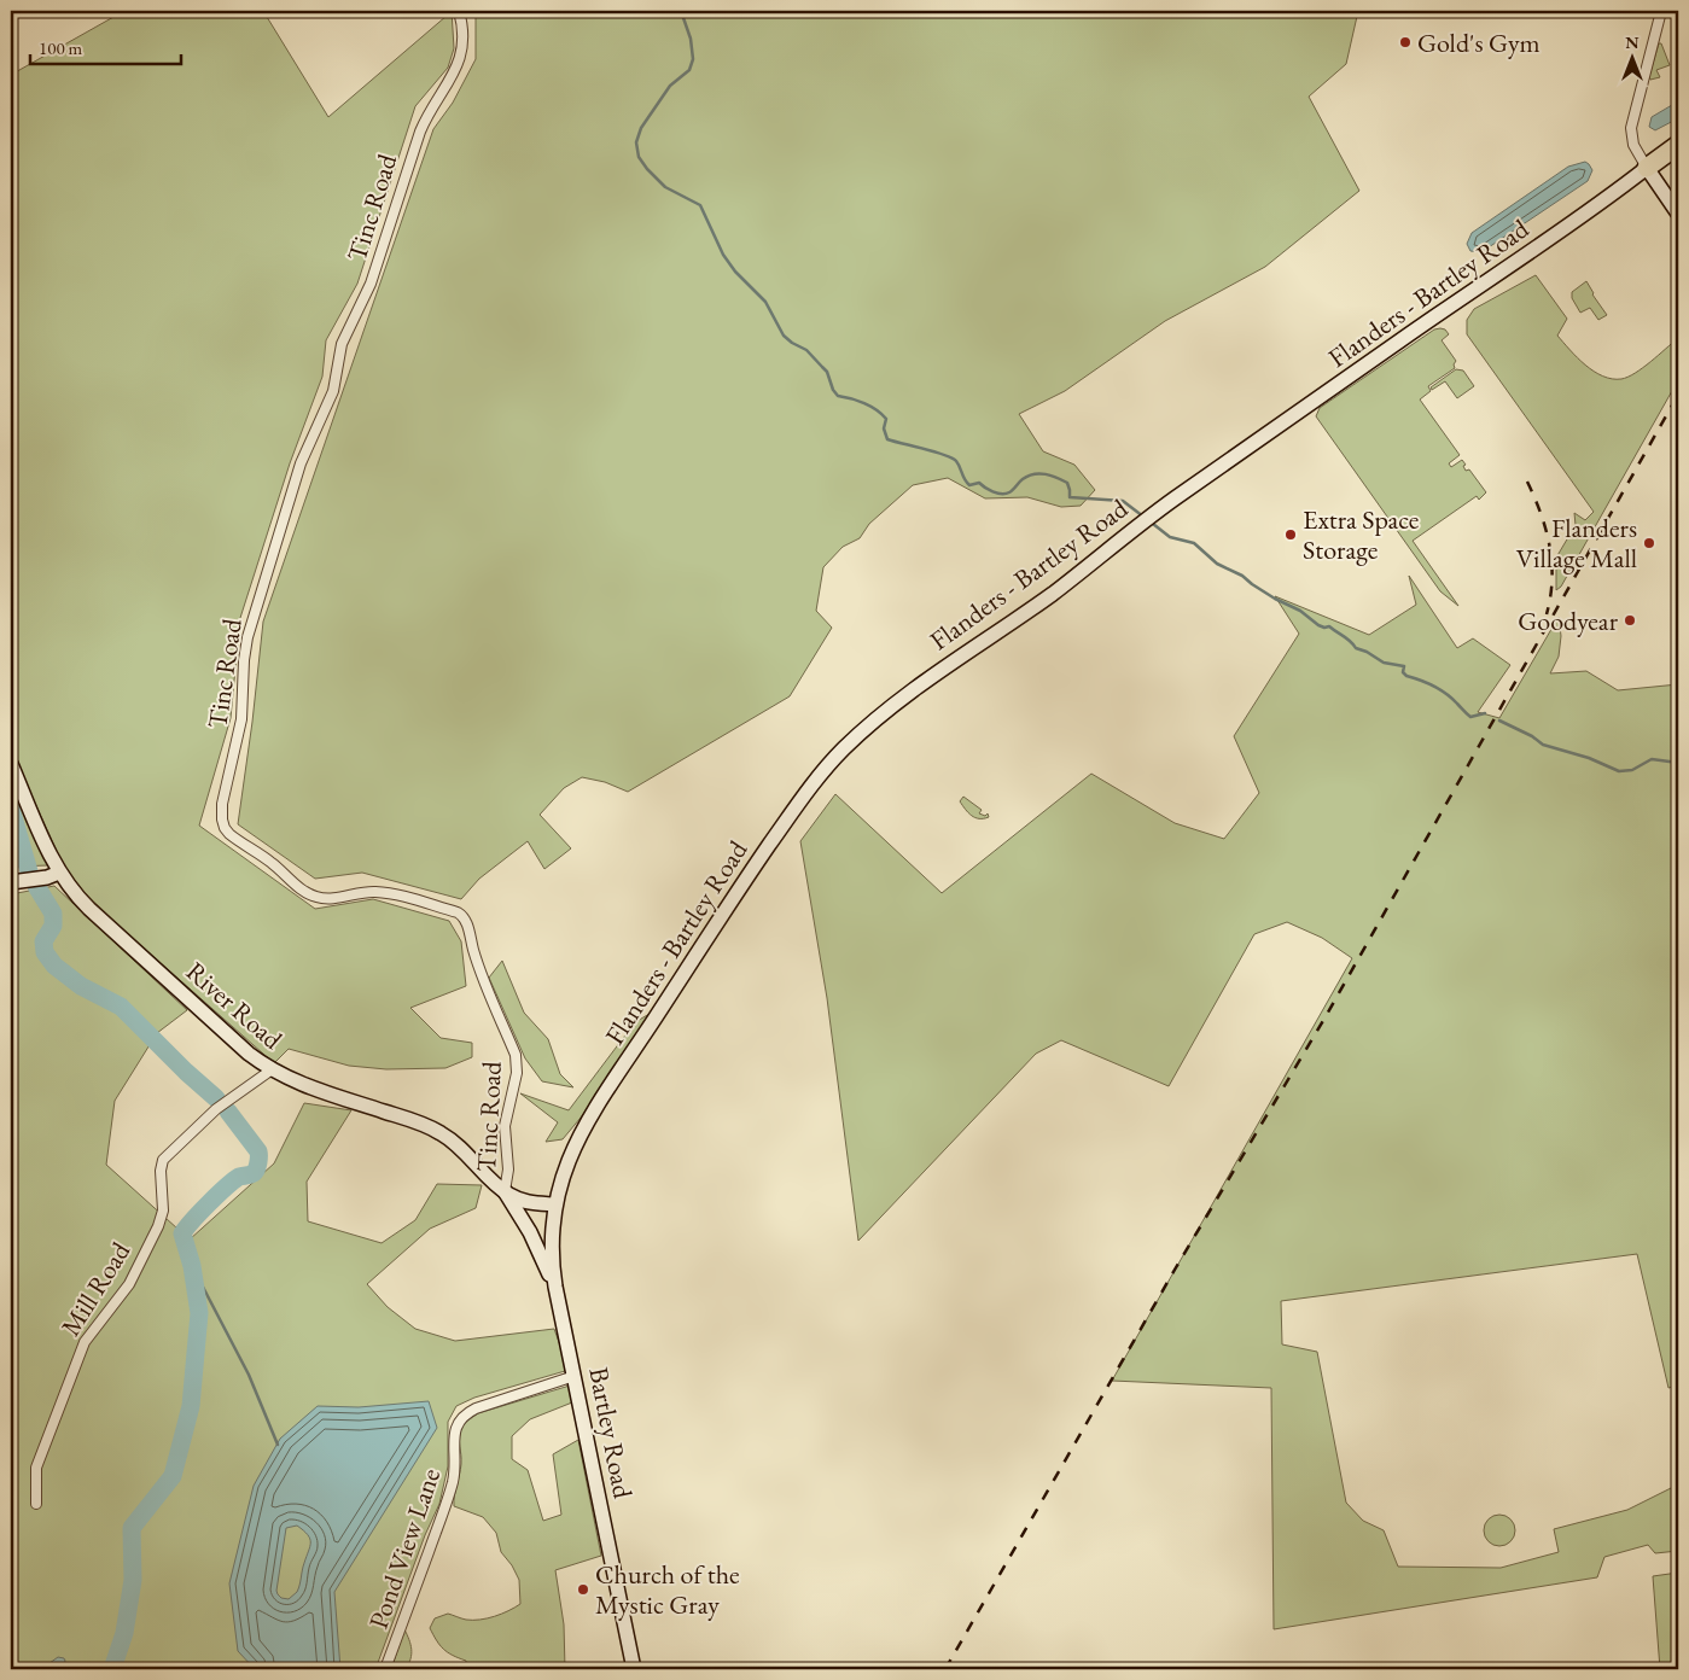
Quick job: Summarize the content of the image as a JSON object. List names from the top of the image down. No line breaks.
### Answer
{"streets":{"main road":["Flanders - Bartley Road","River Road","Bartley Road"],"street":["Tinc Road","Mill Road","Pond View Lane"]},"crossings":[["Tinc Road","River Road"],["Flanders - Bartley Road","River Road"],["Flanders - Bartley Road","Bartley Road"],["River Road","Mill Road"],["River Road","Bartley Road"],["Bartley Road","Pond View Lane"]],"places":["Gold's Gym","Extra Space Storage","Flanders Village Mall","Goodyear","Church of the Mystic Gray"],"scale_bar":"100 m","north":"top"}
